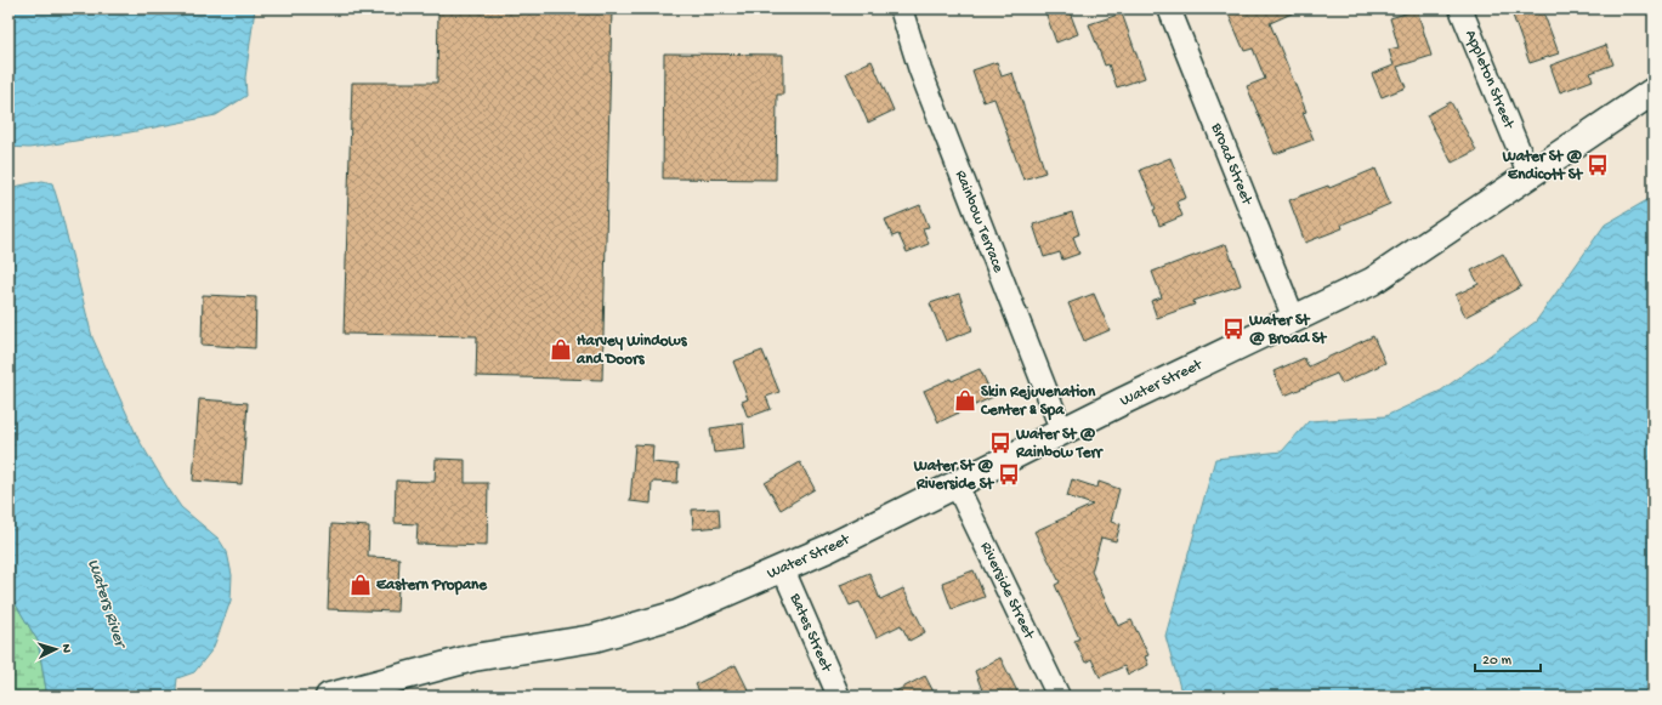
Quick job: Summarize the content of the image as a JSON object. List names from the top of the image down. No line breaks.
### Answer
{"streets":{"main road":["Water Street"],"street":["Appleton Street","Broad Street","Rainbow Terrace","Riverside Street","Bates Street"]},"crossings":[["Appleton Street","Water Street"],["Broad Street","Water Street"],["Rainbow Terrace","Water Street"],["Water Street","Riverside Street"],["Water Street","Bates Street"]],"water":["Waters River"],"places":{"bus stop":["Water St @ Endicott St","Water St @ Broad St","Water St @ Rainbow Terr","Water St @ Riverside St"],"shop":["Harvey Windows and Doors","Skin Rejuvenation Center & Spa","Eastern Propane"]},"scale_bar":"20 m","north":"right"}
